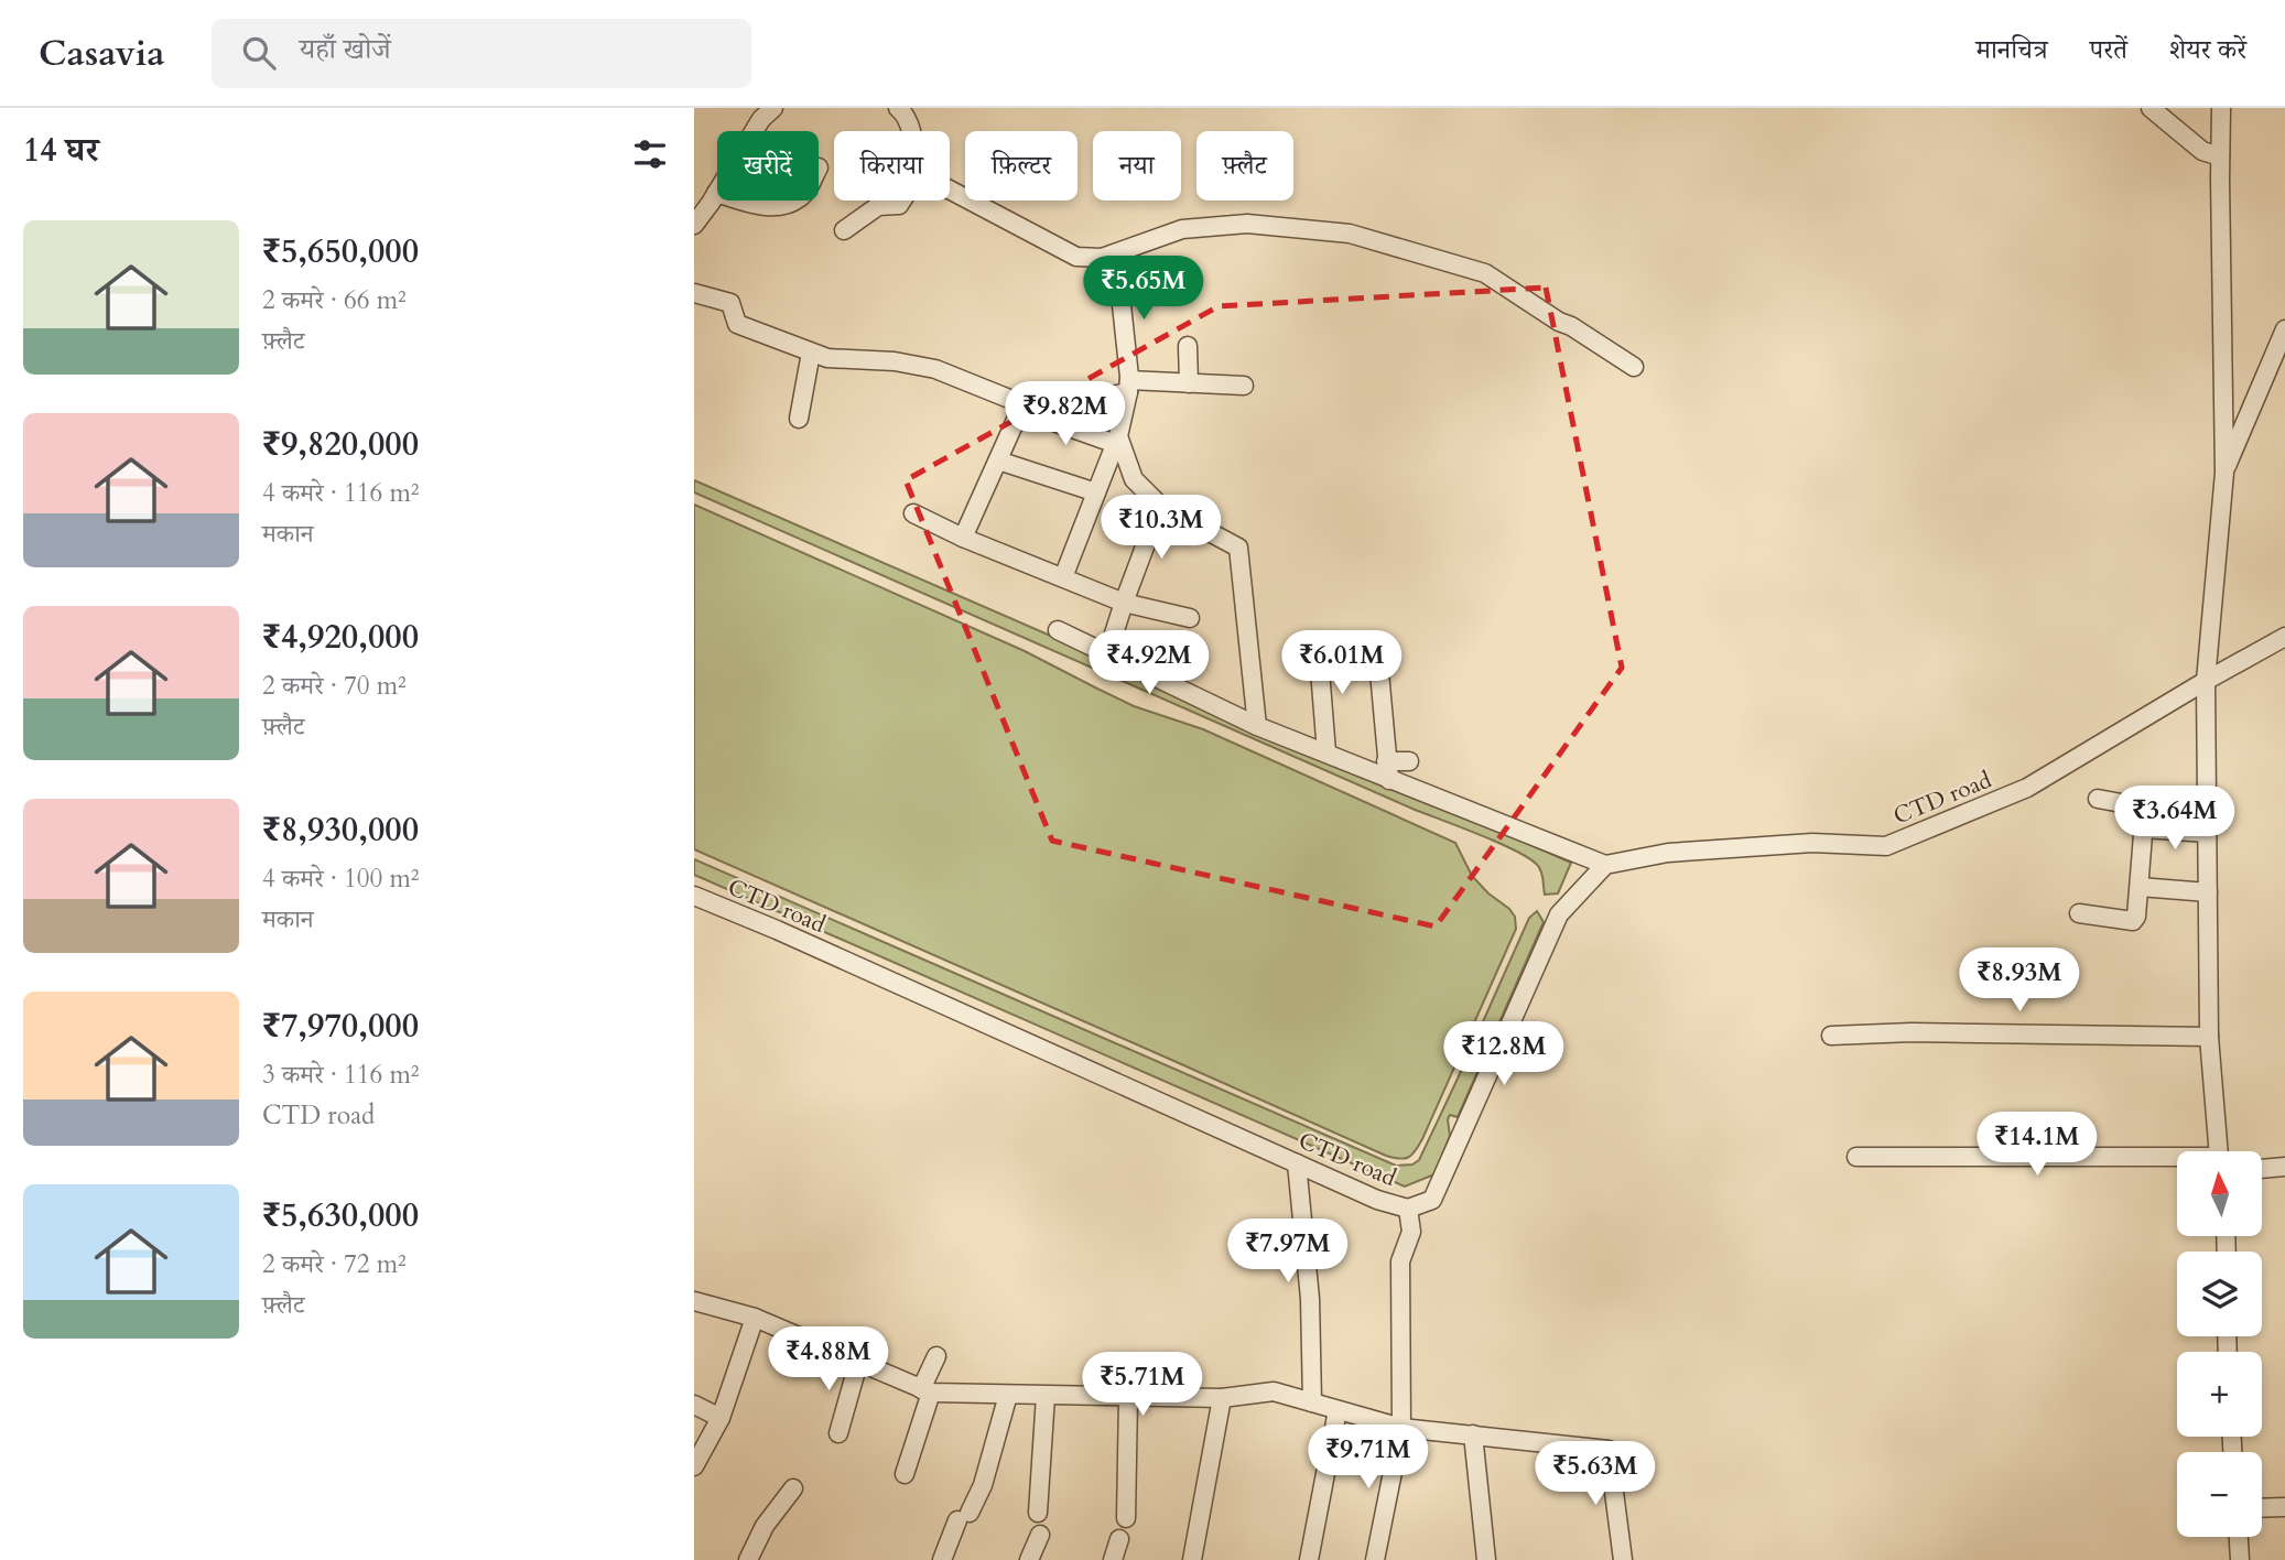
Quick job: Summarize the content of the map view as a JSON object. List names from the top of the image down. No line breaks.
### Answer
{"streets":{"street":["CTD road"]},"north":"top","page":{"header":"Casavia","search":"यहाँ खोजें","nav":["मानचित्र","परतें","शेयर करें"],"heading":"14 घर","chip":["खरीदें","किराया","फ़िल्टर","नया","फ़्लैट"],"list":[{"name":"₹5,650,000","note":"2 कमरे · 66 m² · फ़्लैट"},{"name":"₹9,820,000","note":"4 कमरे · 116 m² · मकान"},{"name":"₹4,920,000","note":"2 कमरे · 70 m² · फ़्लैट"},{"name":"₹8,930,000","note":"4 कमरे · 100 m² · मकान"},{"name":"₹7,970,000","note":"3 कमरे · 116 m² · CTD road"},{"name":"₹5,630,000","note":"2 कमरे · 72 m² · फ़्लैट"}],"price":["₹5.65M","₹9.82M","₹10.3M","₹4.92M","₹6.01M","₹3.64M","₹8.93M","₹12.8M","₹14.1M","₹7.97M","₹4.88M","₹5.71M","₹9.71M","₹5.63M"],"map_buttons":["+","−"]}}
